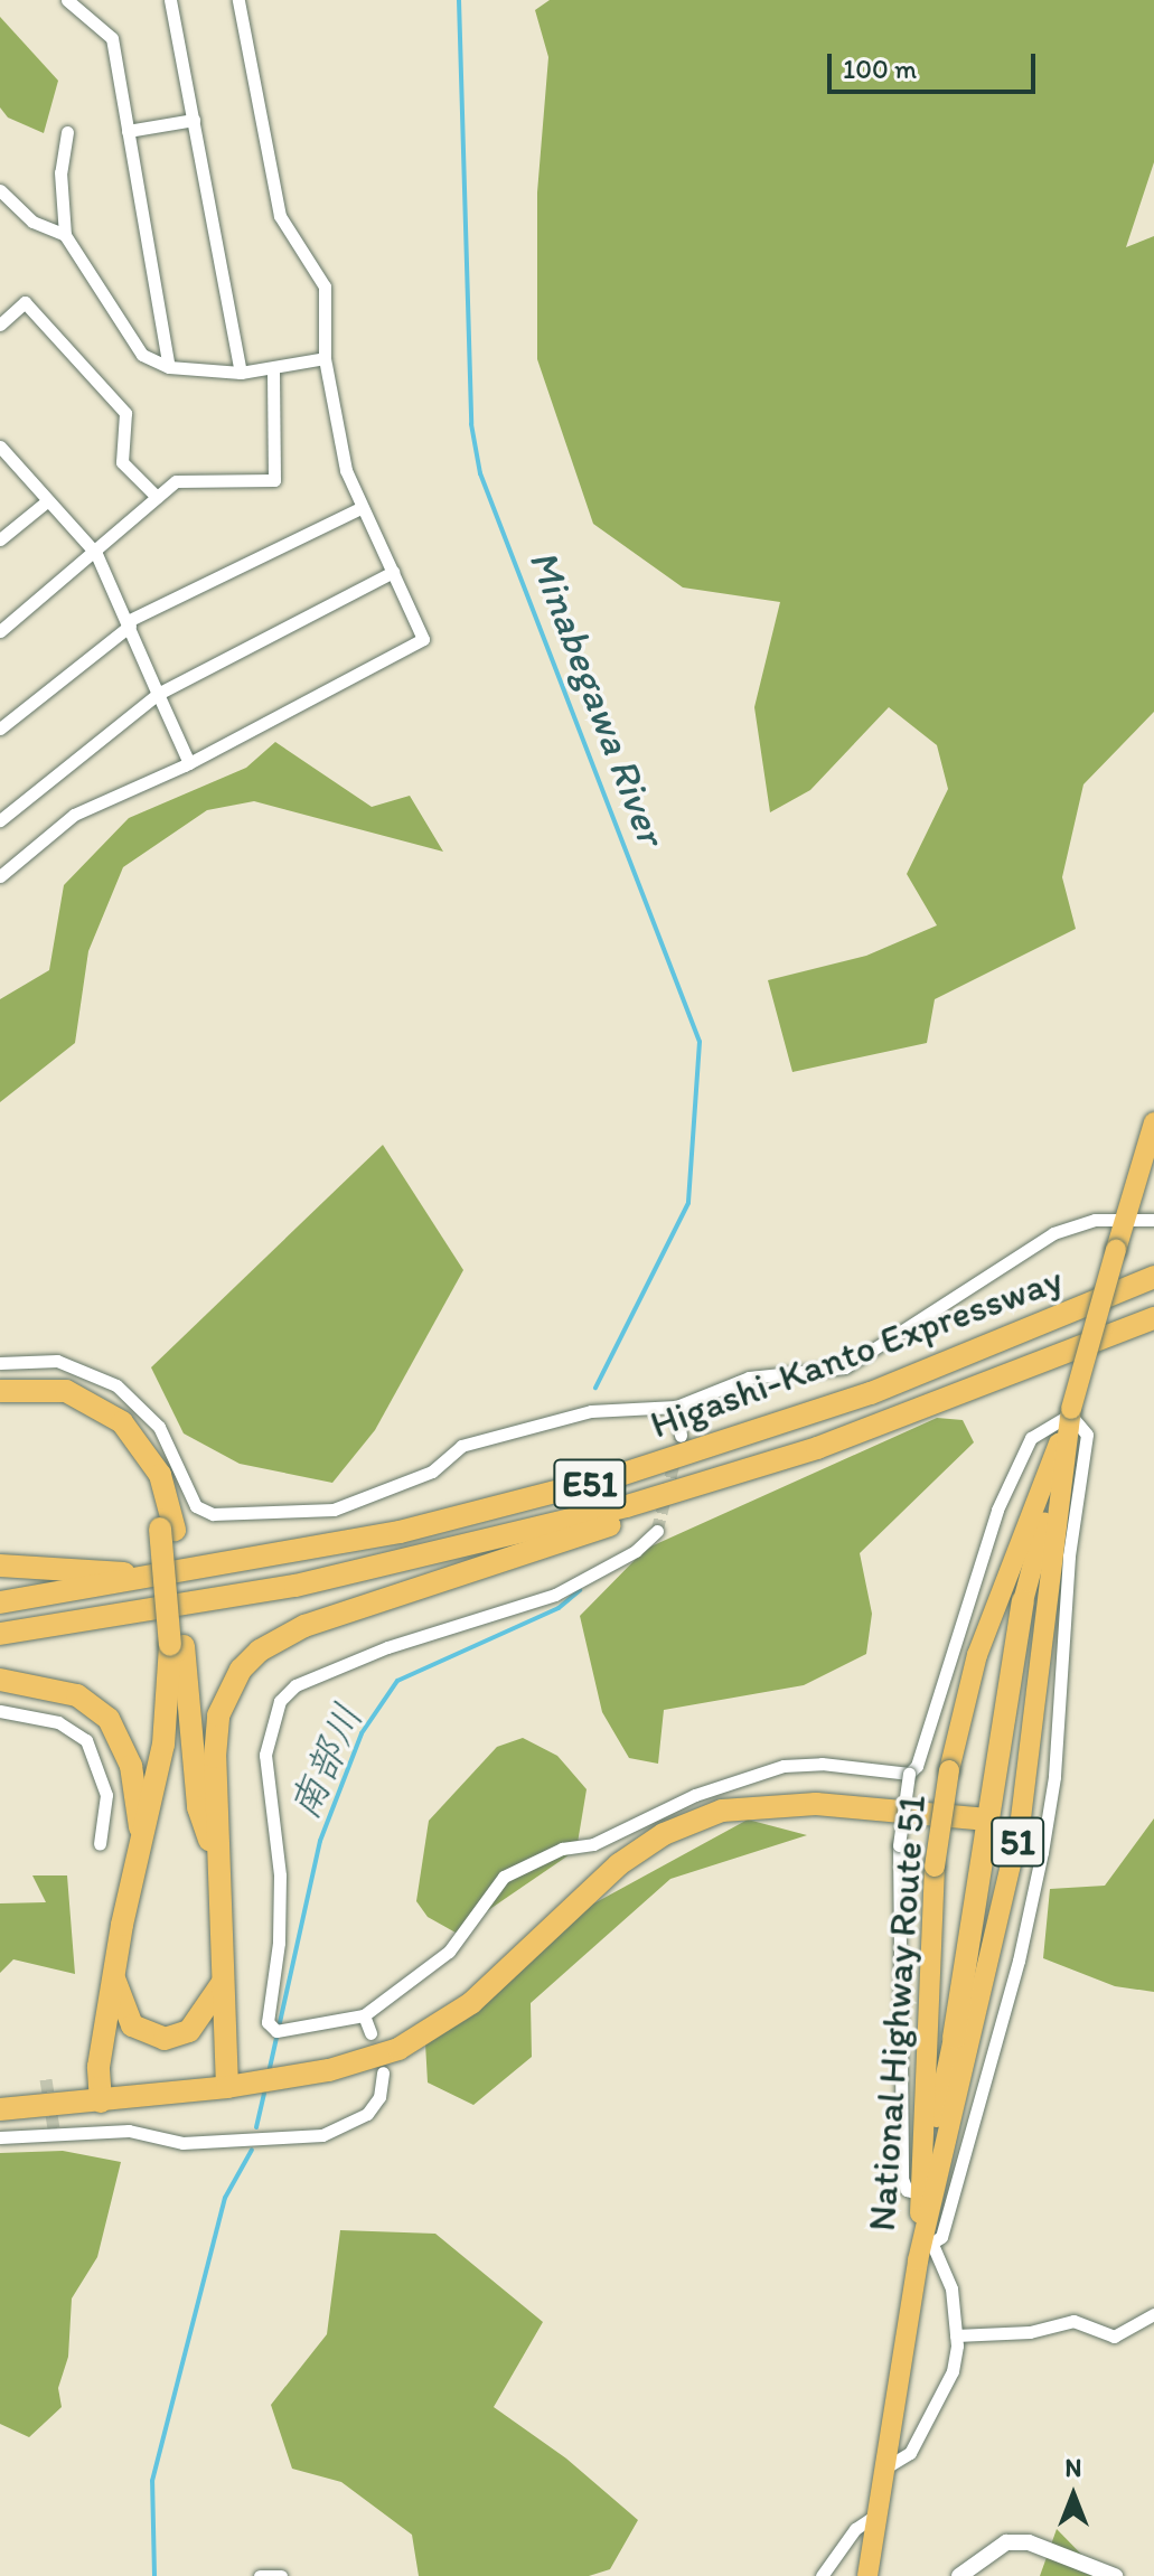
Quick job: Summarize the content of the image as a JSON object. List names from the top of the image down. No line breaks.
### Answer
{"streets":{"highway":["Higashi-Kanto Expressway","E51","51","National Highway Route 51"]},"water":["Minabegawa River","南部川"],"scale_bar":"100 m","north":"top"}
